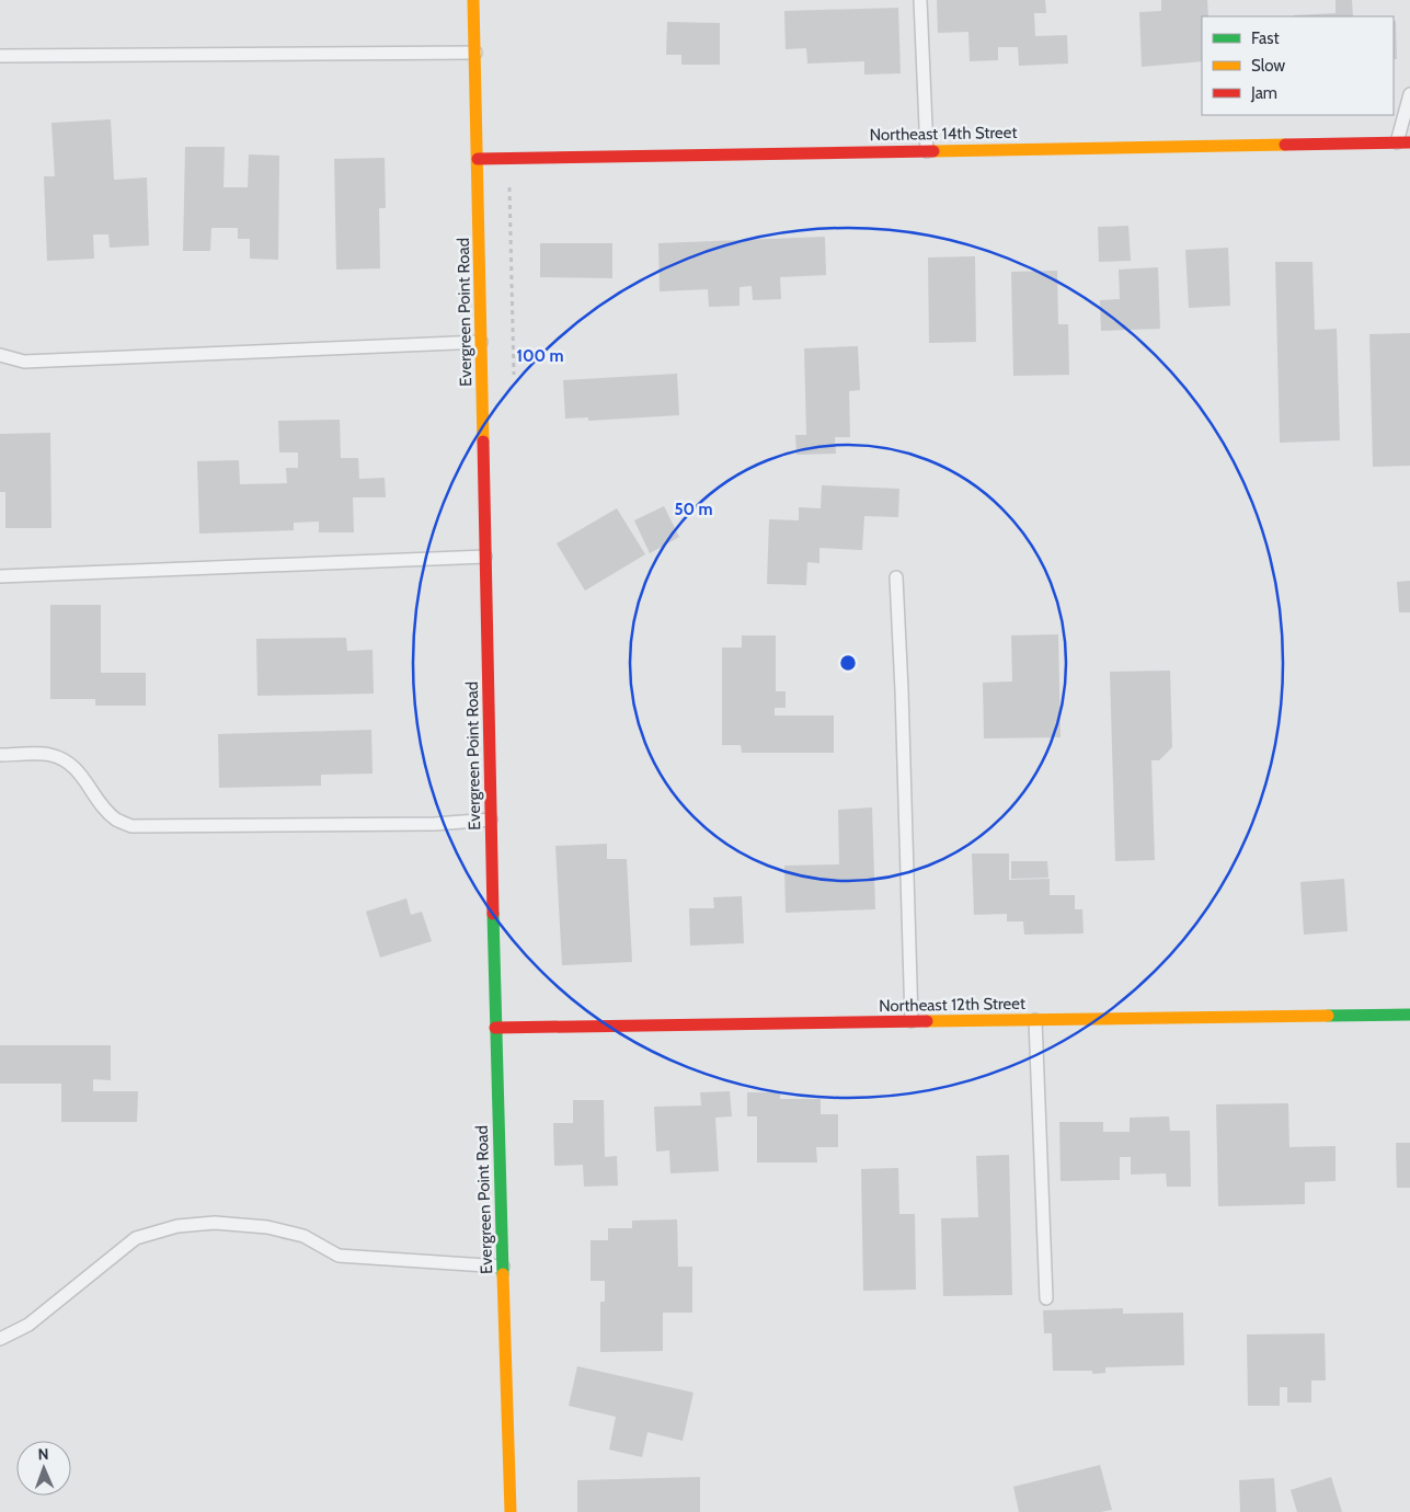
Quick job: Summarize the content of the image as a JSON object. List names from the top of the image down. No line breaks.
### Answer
{"streets":{"street":["Northeast 14th Street","Evergreen Point Road","Northeast 12th Street"]},"crossings":[["Northeast 14th Street","Evergreen Point Road"],["Evergreen Point Road","Northeast 12th Street"]],"legend":["Fast","Slow","Jam"],"north":"top","rings":["100 m","50 m"]}
